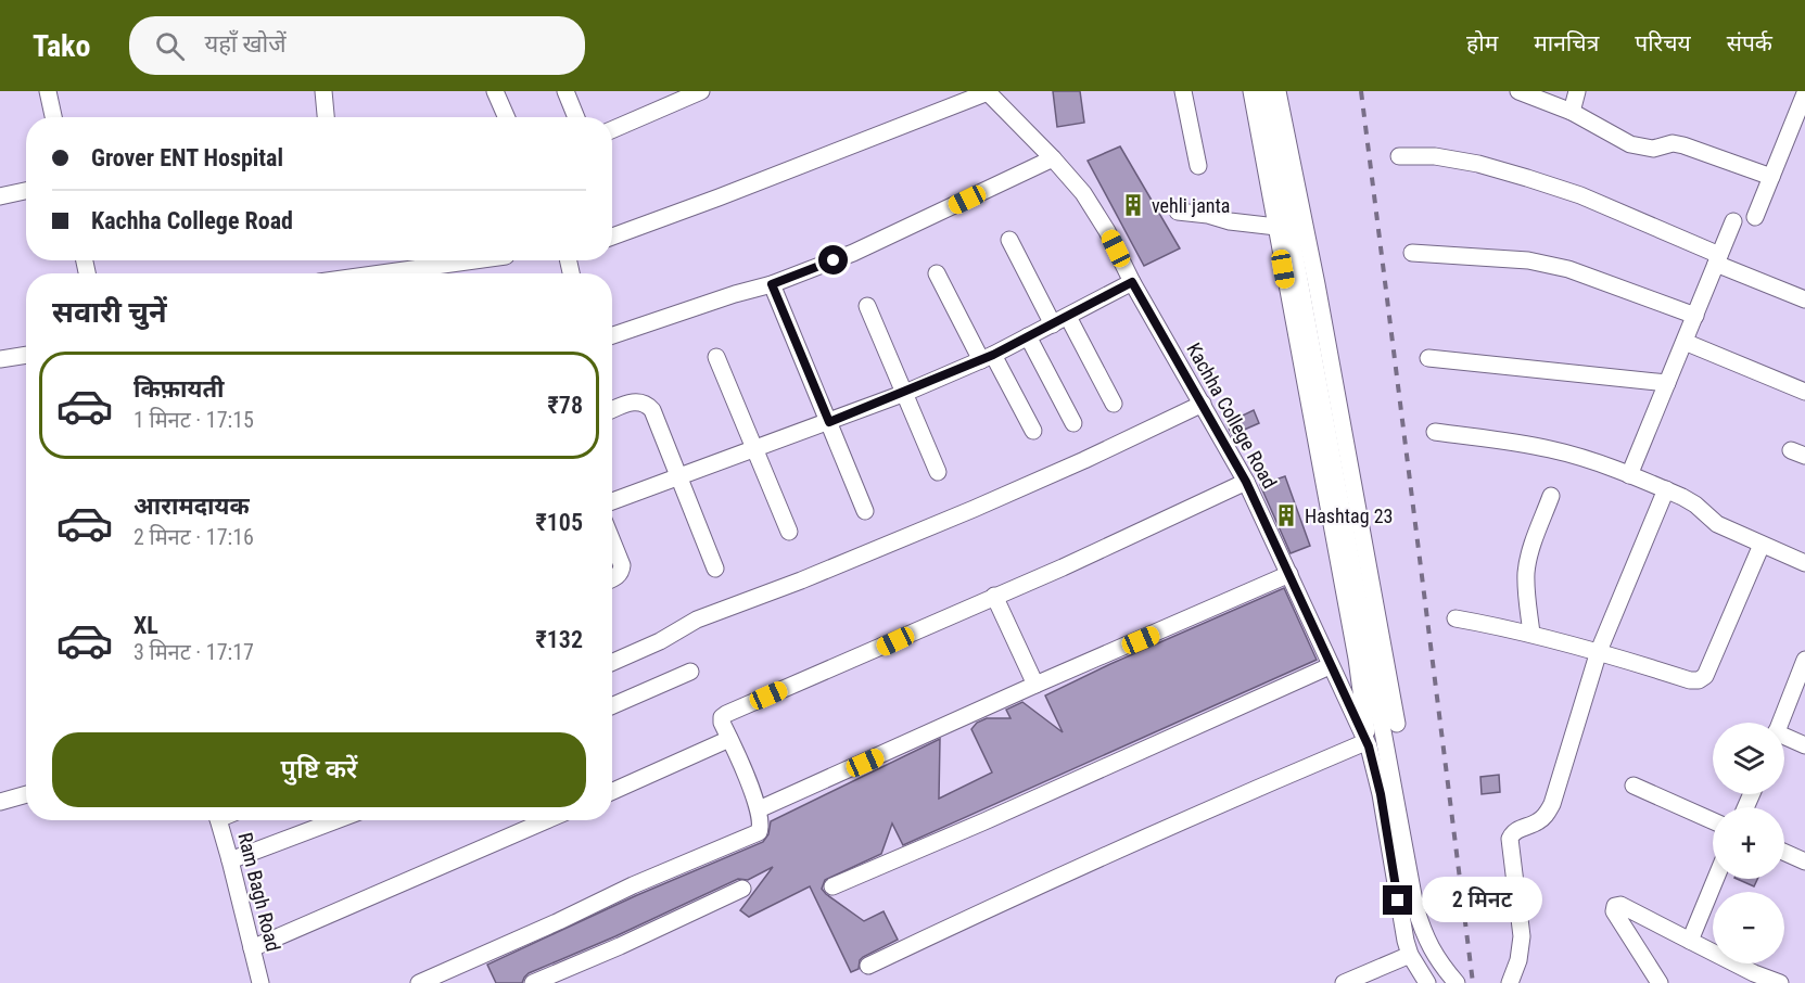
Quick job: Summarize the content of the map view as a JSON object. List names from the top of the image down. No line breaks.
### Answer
{"streets":{"street":["Kachha College Road","Ram Bagh Road"]},"places":{"building":["vehli janta","Hashtag 23"]},"page":{"header":"Tako","search":"यहाँ खोजें","nav":["होम","मानचित्र","परिचय","संपर्क"],"banner":["Grover ENT Hospital","Kachha College Road"],"heading":"सवारी चुनें","list":[{"name":"किफ़ायती","note":"1 मिनट · 17:15","value":"₹78"},{"name":"आरामदायक","note":"2 मिनट · 17:16","value":"₹105"},{"name":"XL","note":"3 मिनट · 17:17","value":"₹132"}],"buttons":"पुष्टि करें","map_buttons":["+","−"],"bubble":"2 मिनट"}}
